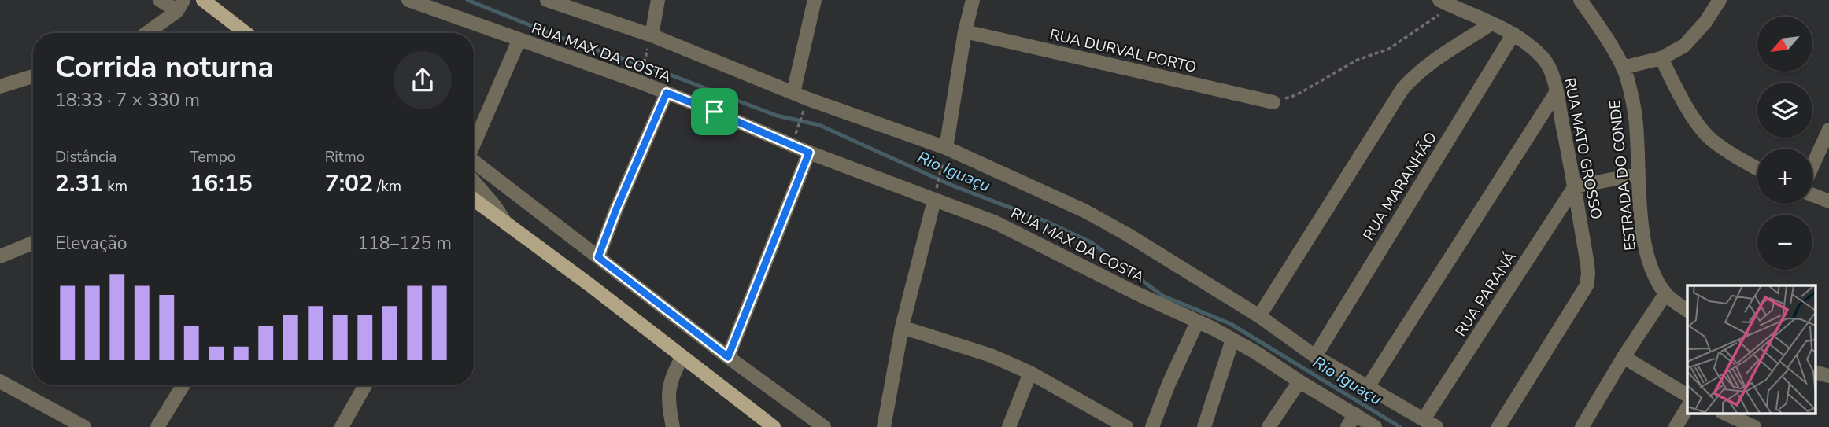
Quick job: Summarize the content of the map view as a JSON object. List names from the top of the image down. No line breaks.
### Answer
{"streets":{"street":["RUA DURVAL PORTO","RUA MAX DA COSTA","RUA MATO GROSSO","ESTRADA DO CONDE","RUA MARANHÃO","RUA PARANÁ"]},"crossings":[["RUA MAX DA COSTA","RUA MARANHÃO"],["RUA MAX DA COSTA","RUA PARANÁ"],["RUA MATO GROSSO","RUA MARANHÃO"],["RUA MATO GROSSO","RUA PARANÁ"]],"water":["Rio Iguaçu"],"north":"bottom left","page":{"map_buttons":["+","−"],"heading":["Corrida noturna","18:33 · 7 × 330 m"],"stats":[["Distância","2.31 km"],["Tempo","16:15"],["Ritmo","7:02 /km"]],"chart":["Elevação","118–125 m"]}}
